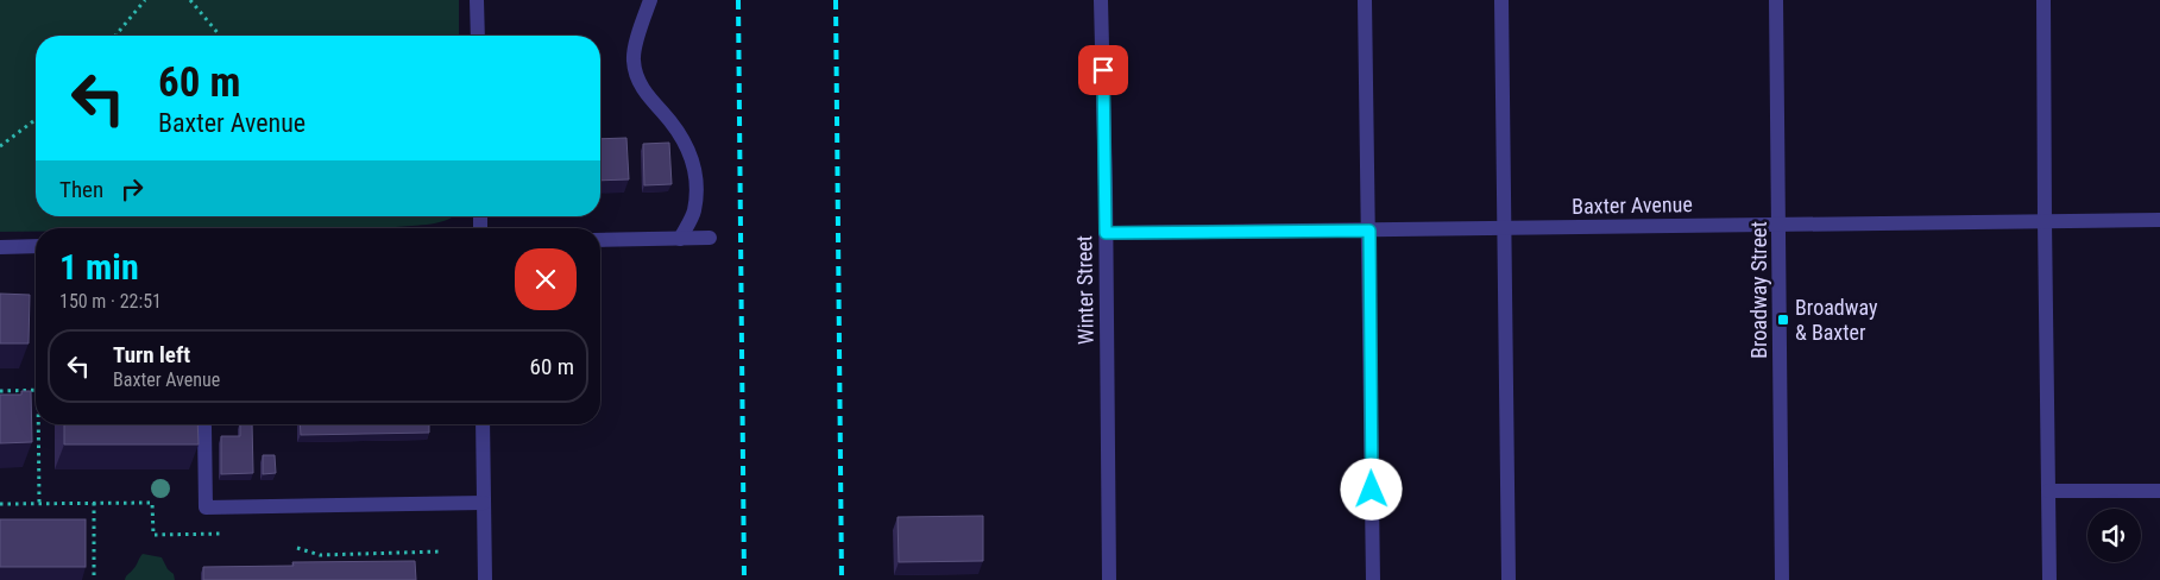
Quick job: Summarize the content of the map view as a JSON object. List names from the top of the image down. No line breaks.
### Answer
{"streets":{"street":["Baxter Avenue","Winter Street","Broadway Street"]},"crossings":[["Baxter Avenue","Winter Street"],["Baxter Avenue","Broadway Street"]],"places":{"transit":["Broadway & Baxter"]},"page":{"turn":["60 m","Baxter Avenue"],"then":"Then","heading":["1 min","150 m · 22:51"],"list":[{"name":"Turn left","note":"Baxter Avenue","value":"60 m"}]}}
